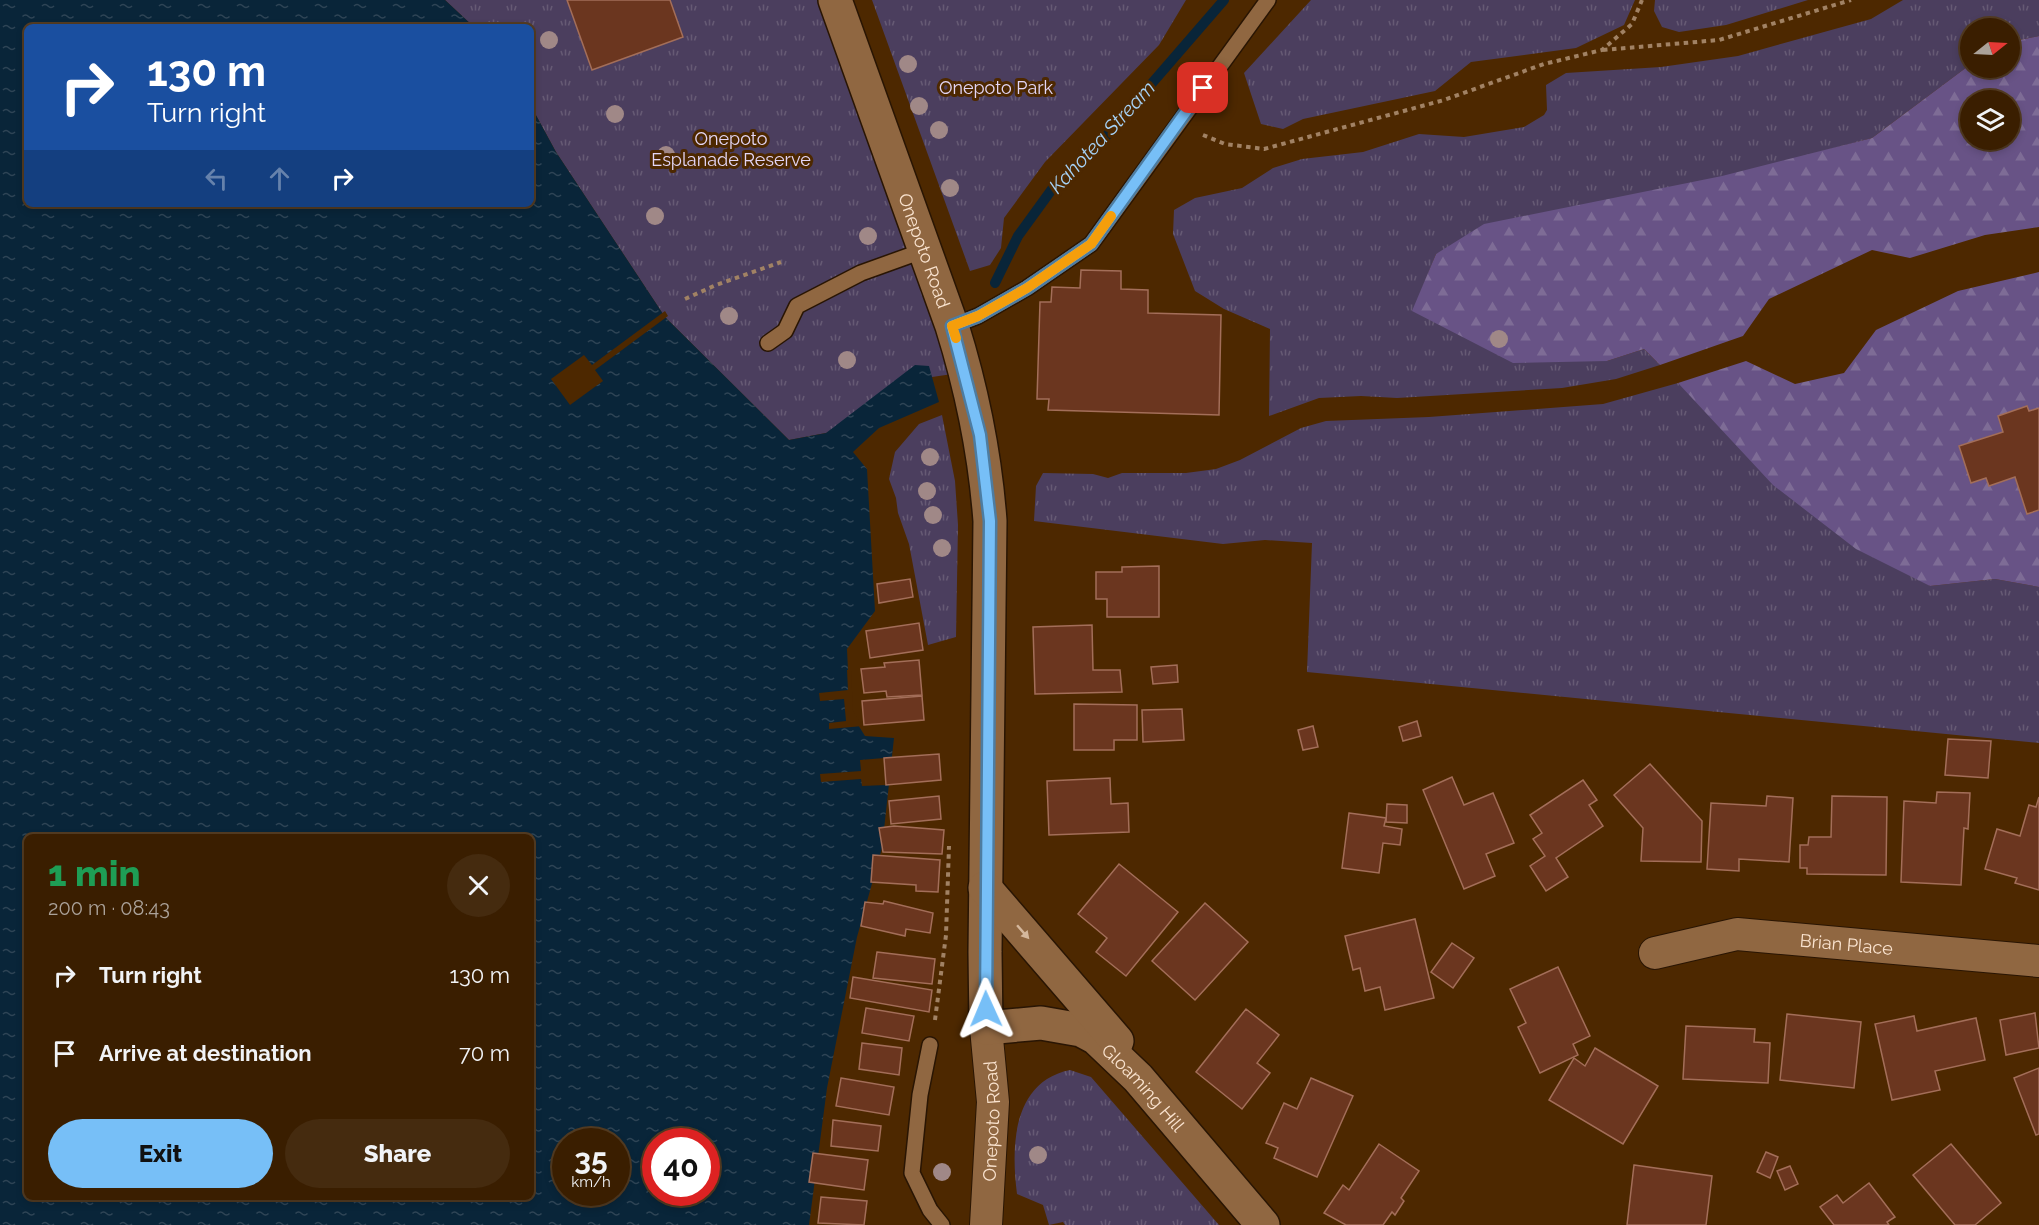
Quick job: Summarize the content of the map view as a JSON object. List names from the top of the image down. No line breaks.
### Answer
{"streets":{"street":["Onepoto Road","Brian Place","Gloaming Hill"]},"crossings":[["Onepoto Road","Gloaming Hill"]],"water":["Kahotea Stream"],"parks":["Onepoto Park","Onepoto Esplanade Reserve"],"north":"right","page":{"turn":["130 m","Turn right"],"heading":["1 min","200 m · 08:43"],"list":[{"name":"Turn right","value":"130 m"},{"name":"Arrive at destination","value":"70 m"}],"buttons":["Exit","Share"],"speed":"35 km/h","limit":"40"}}
